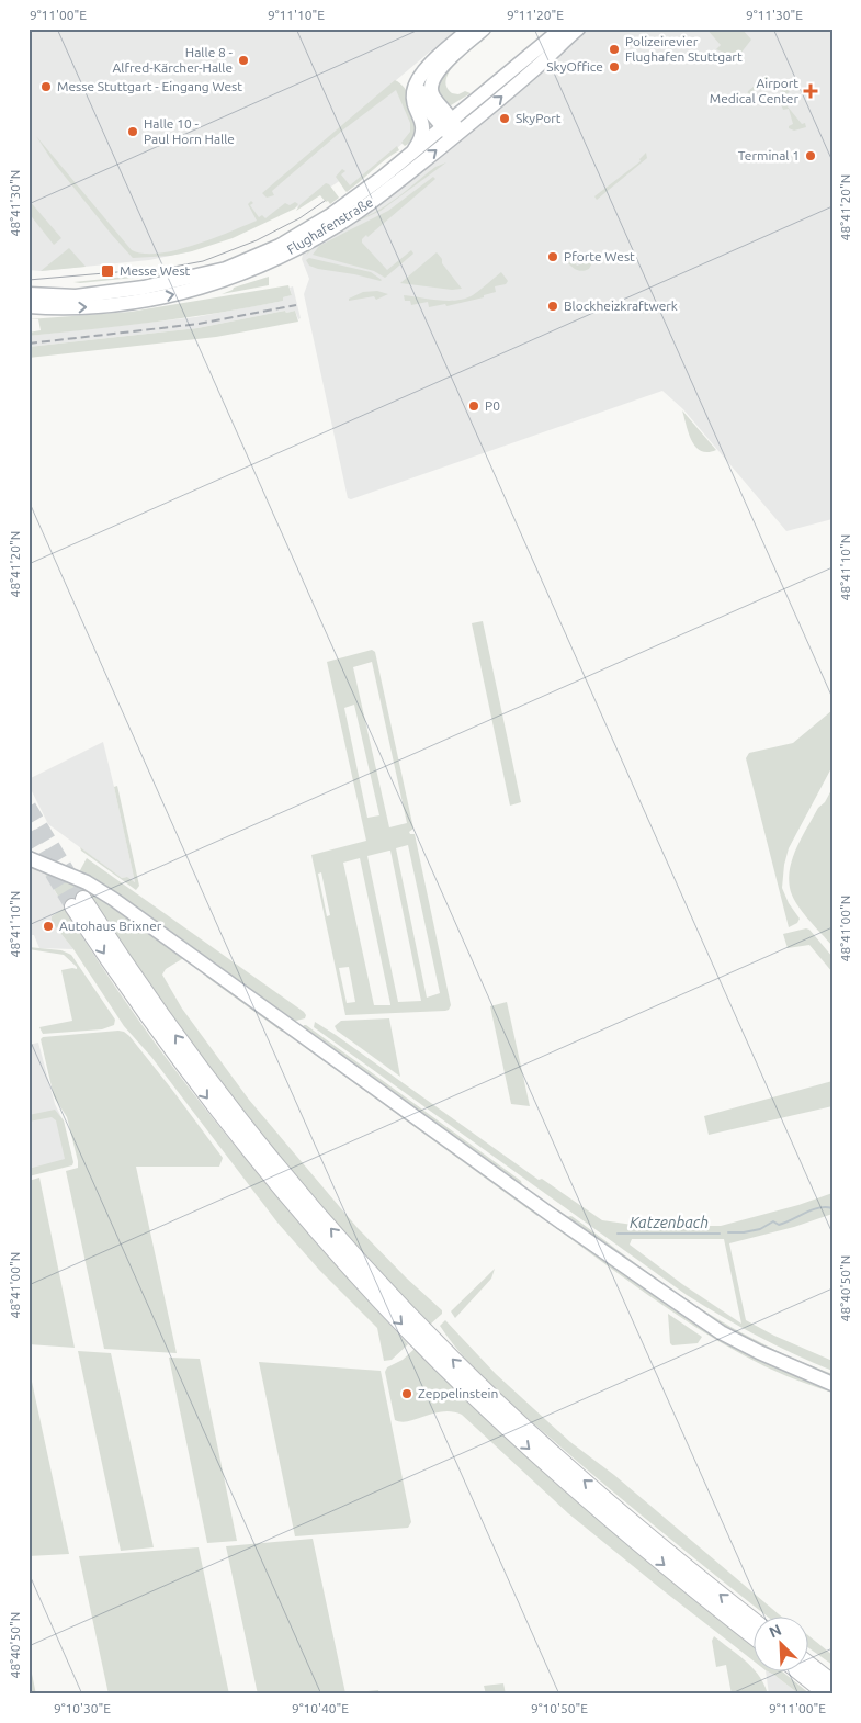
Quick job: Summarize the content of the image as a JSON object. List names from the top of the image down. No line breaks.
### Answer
{"streets":{"main road":["Flughafenstraße"]},"water":["Katzenbach"],"places":{"other":["Polizeirevier Flughafen Stuttgart","Halle 8 - Alfred-Kärcher-Halle","SkyOffice","Messe Stuttgart - Eingang West","SkyPort","Halle 10 - Paul Horn Halle","Terminal 1","Pforte West","Blockheizkraftwerk","P0","Autohaus Brixner","Zeppelinstein"],"health":["Airport Medical Center"],"transit":["Messe West"]},"north":"top left","coordinates":["9°11'00\"E","9°11'10\"E","9°11'20\"E","9°11'30\"E","48°41'30\"N","48°41'20\"N","48°41'10\"N","48°41'00\"N","48°40'50\"N","9°10'30\"E","9°10'40\"E","9°10'50\"E"]}
